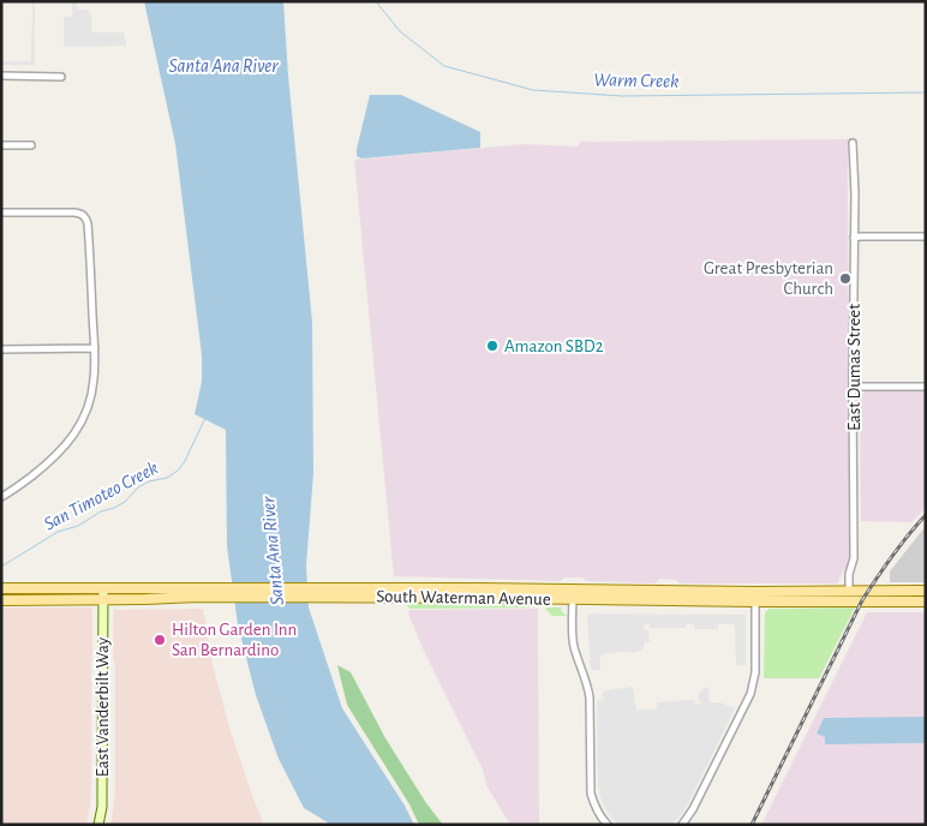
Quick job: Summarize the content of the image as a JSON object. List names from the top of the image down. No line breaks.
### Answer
{"streets":{"main road":["South Waterman Avenue"],"street":["East Dumas Street","East Vanderbilt Way"]},"crossings":[["East Dumas Street","South Waterman Avenue"],["South Waterman Avenue","East Vanderbilt Way"]],"water":["Santa Ana River","Warm Creek","San Timoteo Creek"],"places":["Great Presbyterian Church","Amazon SBD2","Hilton Garden Inn San Bernardino"]}
